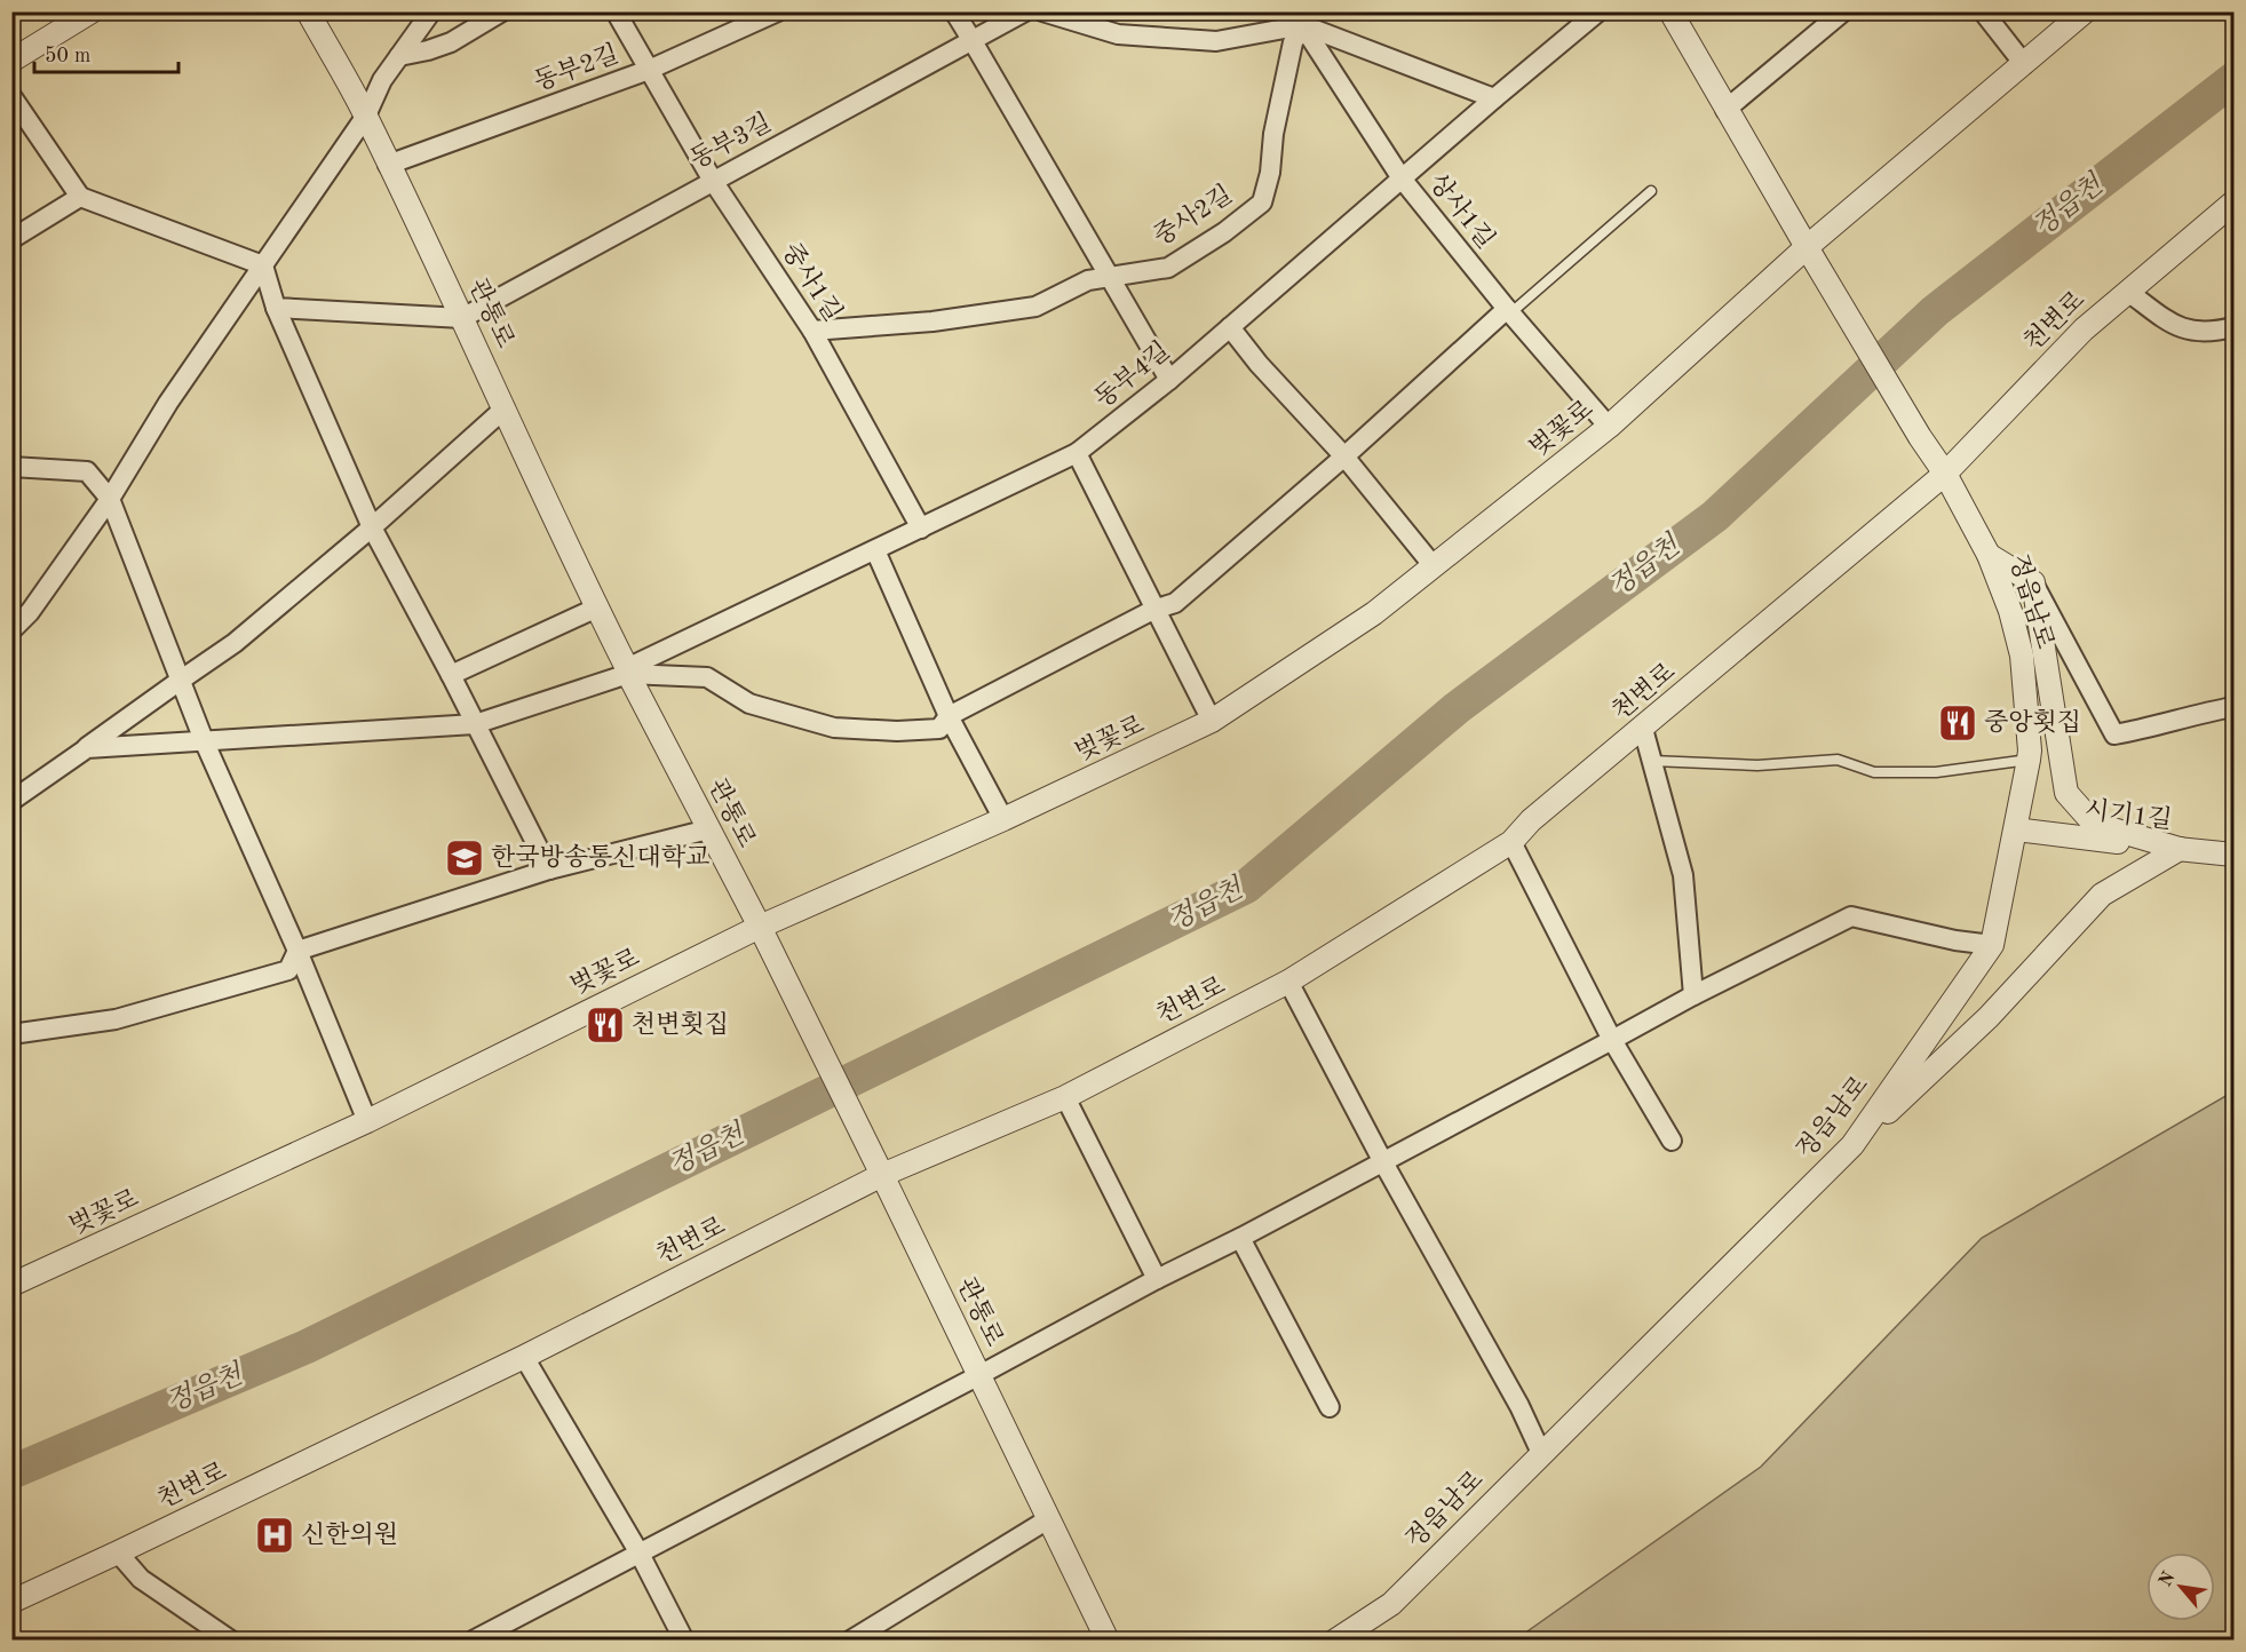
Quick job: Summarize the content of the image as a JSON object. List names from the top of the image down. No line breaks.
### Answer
{"streets":{"street":["동부2길","동부3길","상사1길","중사2길","중사1길","관통로","천변로","동부4길","벚꽃로","정읍남로","시기1길"]},"crossings":[["동부2길","중사1길"],["동부2길","관통로"],["동부3길","중사1길"],["동부3길","관통로"],["상사1길","중사2길"],["상사1길","동부4길"],["상사1길","벚꽃로"],["중사2길","중사1길"],["중사1길","동부4길"],["관통로","천변로"],["관통로","동부4길"],["관통로","벚꽃로"],["천변로","정읍남로"],["벚꽃로","정읍남로"],["정읍남로","시기1길"]],"water":["정읍천"],"places":{"restaurant":["중앙횟집","천변횟집"],"school or university":["한국방송통신대학교"],"hospital":["신한의원"]},"scale_bar":"50 m","north":"top left"}
